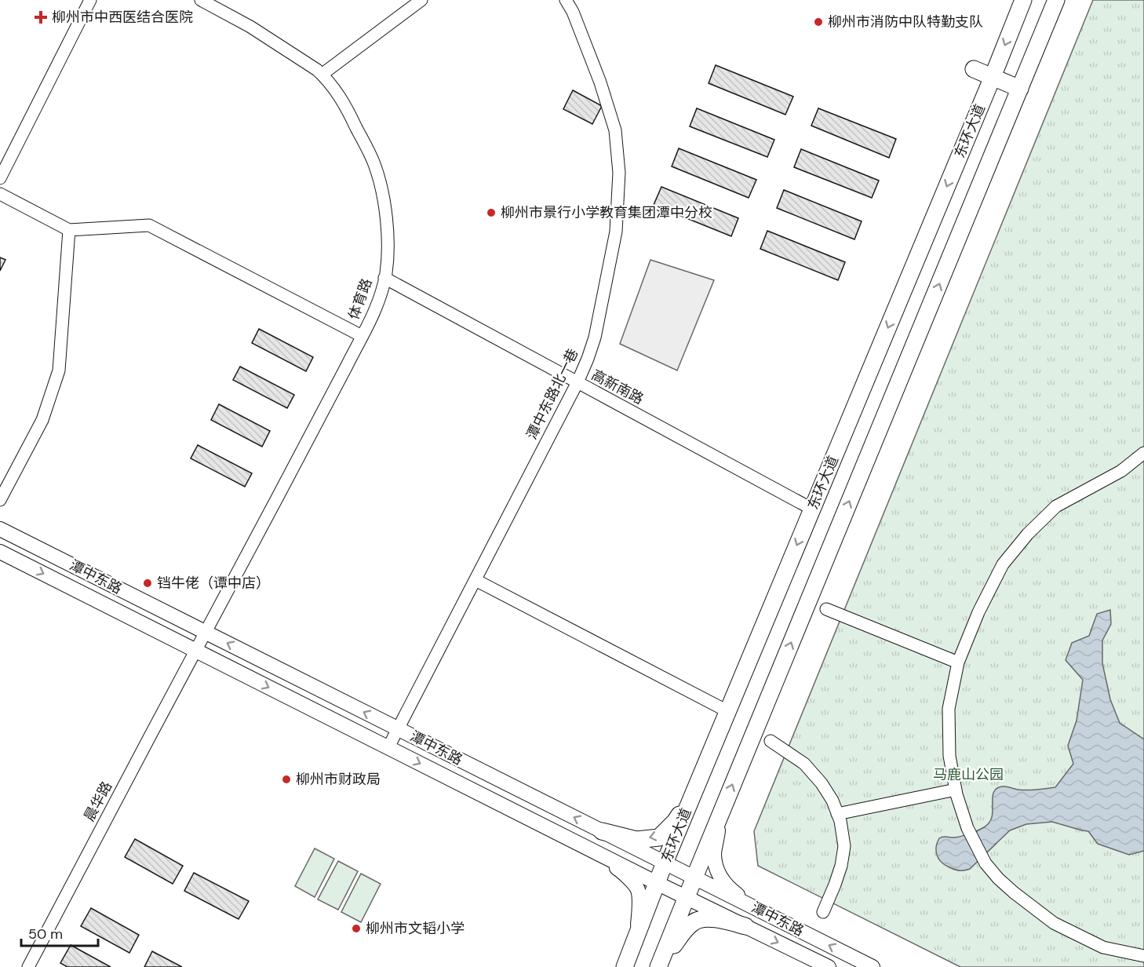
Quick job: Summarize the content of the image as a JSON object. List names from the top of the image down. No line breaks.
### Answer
{"streets":{"highway":["东环大道"],"main road":["潭中东路"],"street":["体育路","高新南路","潭中东路北一巷","晨华路"]},"crossings":[["东环大道","高新南路"],["东环大道","潭中东路"],["体育路","高新南路"],["体育路","潭中东路"],["体育路","晨华路"],["高新南路","潭中东路北一巷"],["潭中东路北一巷","潭中东路"],["潭中东路","晨华路"]],"parks":["马鹿山公园"],"places":{"health":["柳州市中西医结合医院"],"other":["柳州市消防中队特勤支队","柳州市景行小学教育集团潭中分校","铛牛佬（谭中店）","柳州市财政局","柳州市文韬小学"]},"scale_bar":"50 m"}
